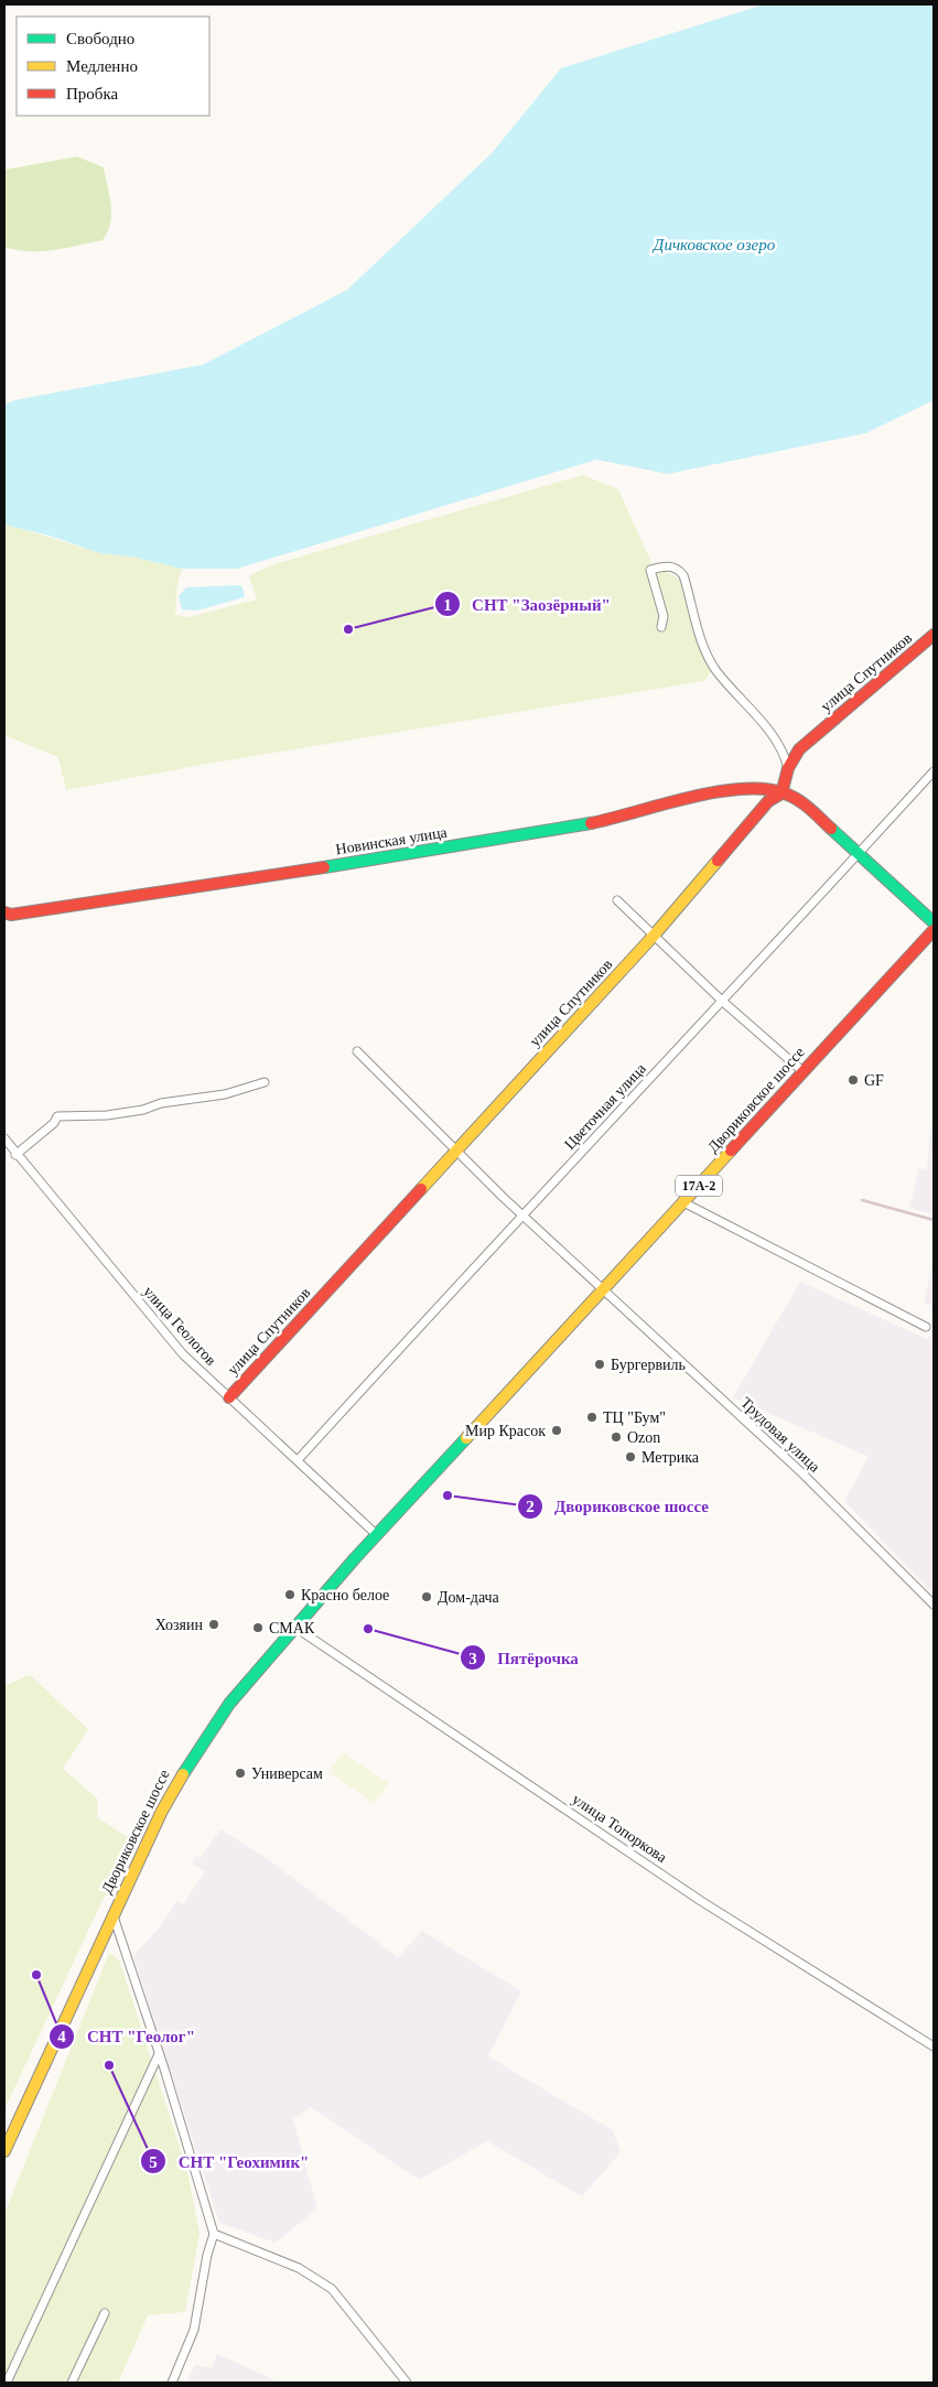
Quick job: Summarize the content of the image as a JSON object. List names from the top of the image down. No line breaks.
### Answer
{"streets":{"street":["улица Спутников","Новинская улица","Двориковское шоссе","Цветочная улица","17А-2","улица Геологов","Трудовая улица","улица Топоркова"]},"crossings":[["улица Спутников","Новинская улица"],["улица Спутников","улица Геологов"],["улица Спутников","Трудовая улица"],["Новинская улица","Цветочная улица"],["Двориковское шоссе","улица Геологов"],["Двориковское шоссе","Трудовая улица"],["Двориковское шоссе","улица Топоркова"],["Цветочная улица","улица Геологов"],["Цветочная улица","Трудовая улица"]],"water":["Дичковское озеро"],"places":["СНТ \"Заозёрный\"","GF","Бургервиль","ТЦ \"Бум\"","Мир Красок","Ozon","Метрика","Двориковское шоссе","Красно белое","Дом-дача","Хозяин","СМАК","Пятёрочка","Универсам","СНТ \"Геолог\"","СНТ \"Геохимик\""],"legend":["Свободно","Медленно","Пробка"]}
